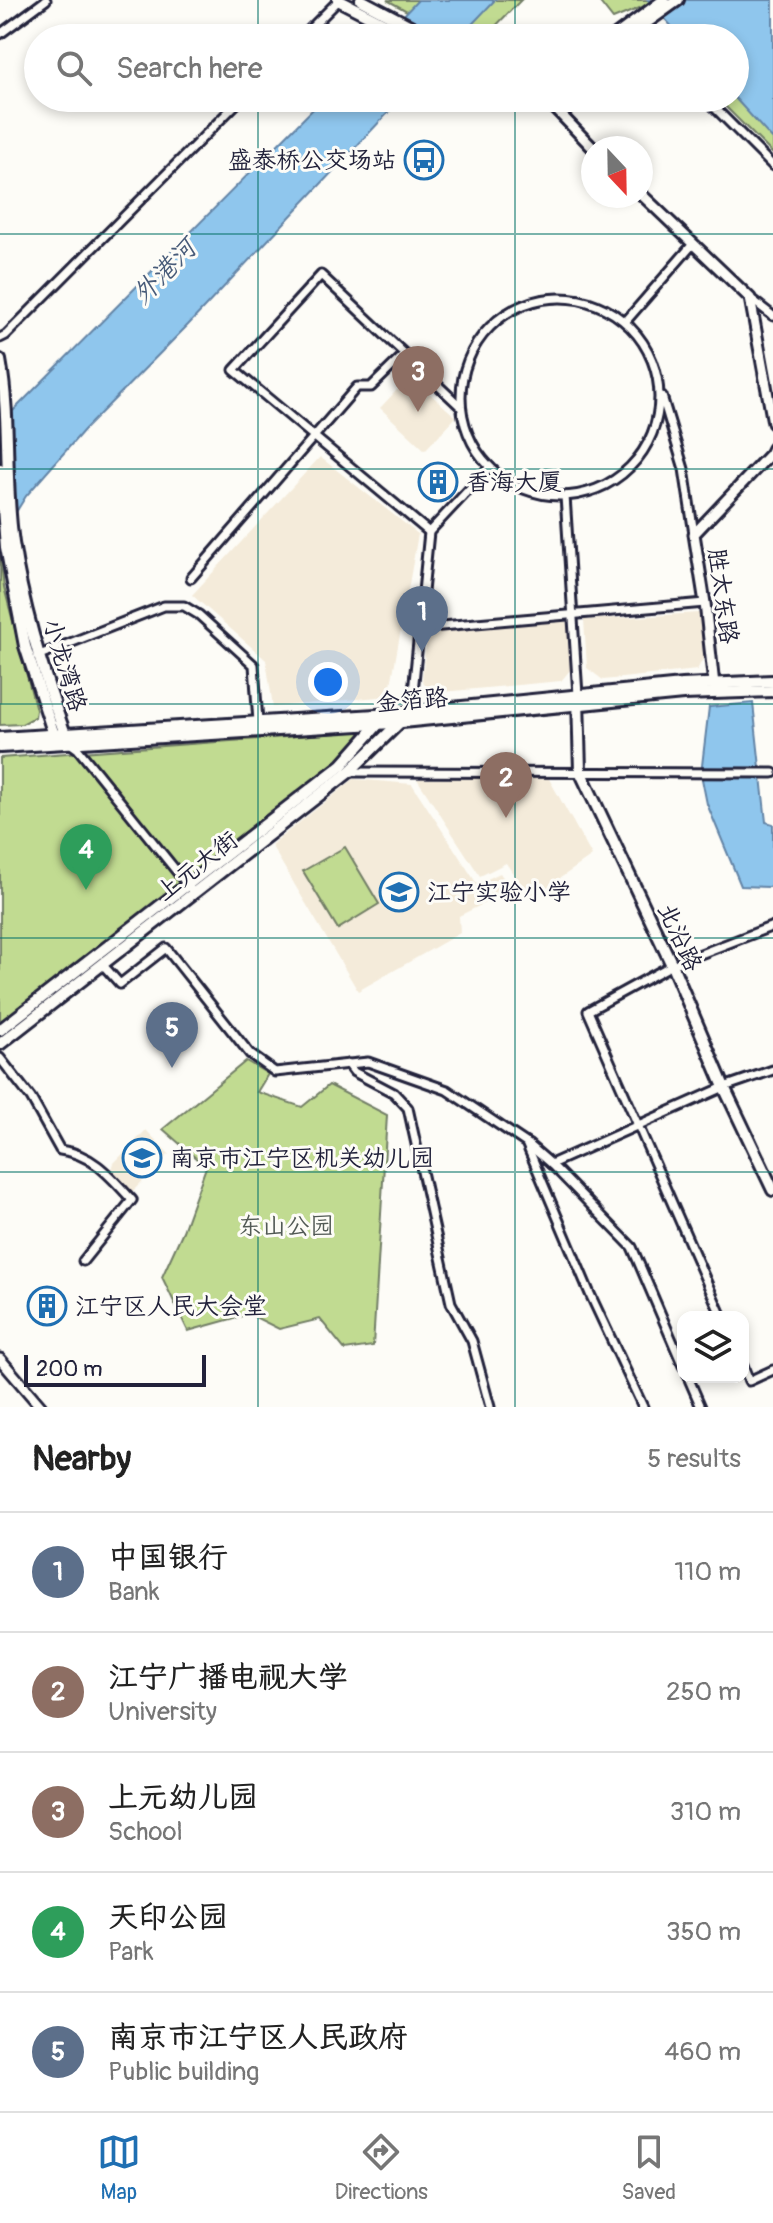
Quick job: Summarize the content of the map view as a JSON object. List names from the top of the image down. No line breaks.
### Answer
{"streets":{"main road":["小龙湾路","金箔路","上元大街","北沿路"],"street":["胜太东路"]},"crossings":[["小龙湾路","金箔路"],["金箔路","上元大街"],["金箔路","北沿路"]],"water":["外港河"],"parks":["东山公园"],"places":{"bus stop":["盛泰桥公交场站"],"building":["香海大厦","江宁区人民大会堂"],"school or university":["江宁实验小学","南京市江宁区机关幼儿园"]},"scale_bar":"200 m","north":"bottom","page":{"search":"Search here","pins":["3","1","2","4","5"],"scale":"200 m","heading":["Nearby","5 results"],"list":[{"mark":"1","name":"中国银行","note":"Bank","value":"110 m"},{"mark":"2","name":"江宁广播电视大学","note":"University","value":"250 m"},{"mark":"3","name":"上元幼儿园","note":"School","value":"310 m"},{"mark":"4","name":"天印公园","note":"Park","value":"350 m"},{"mark":"5","name":"南京市江宁区人民政府","note":"Public building","value":"460 m"}],"nav":["Map","Directions","Saved"]}}
